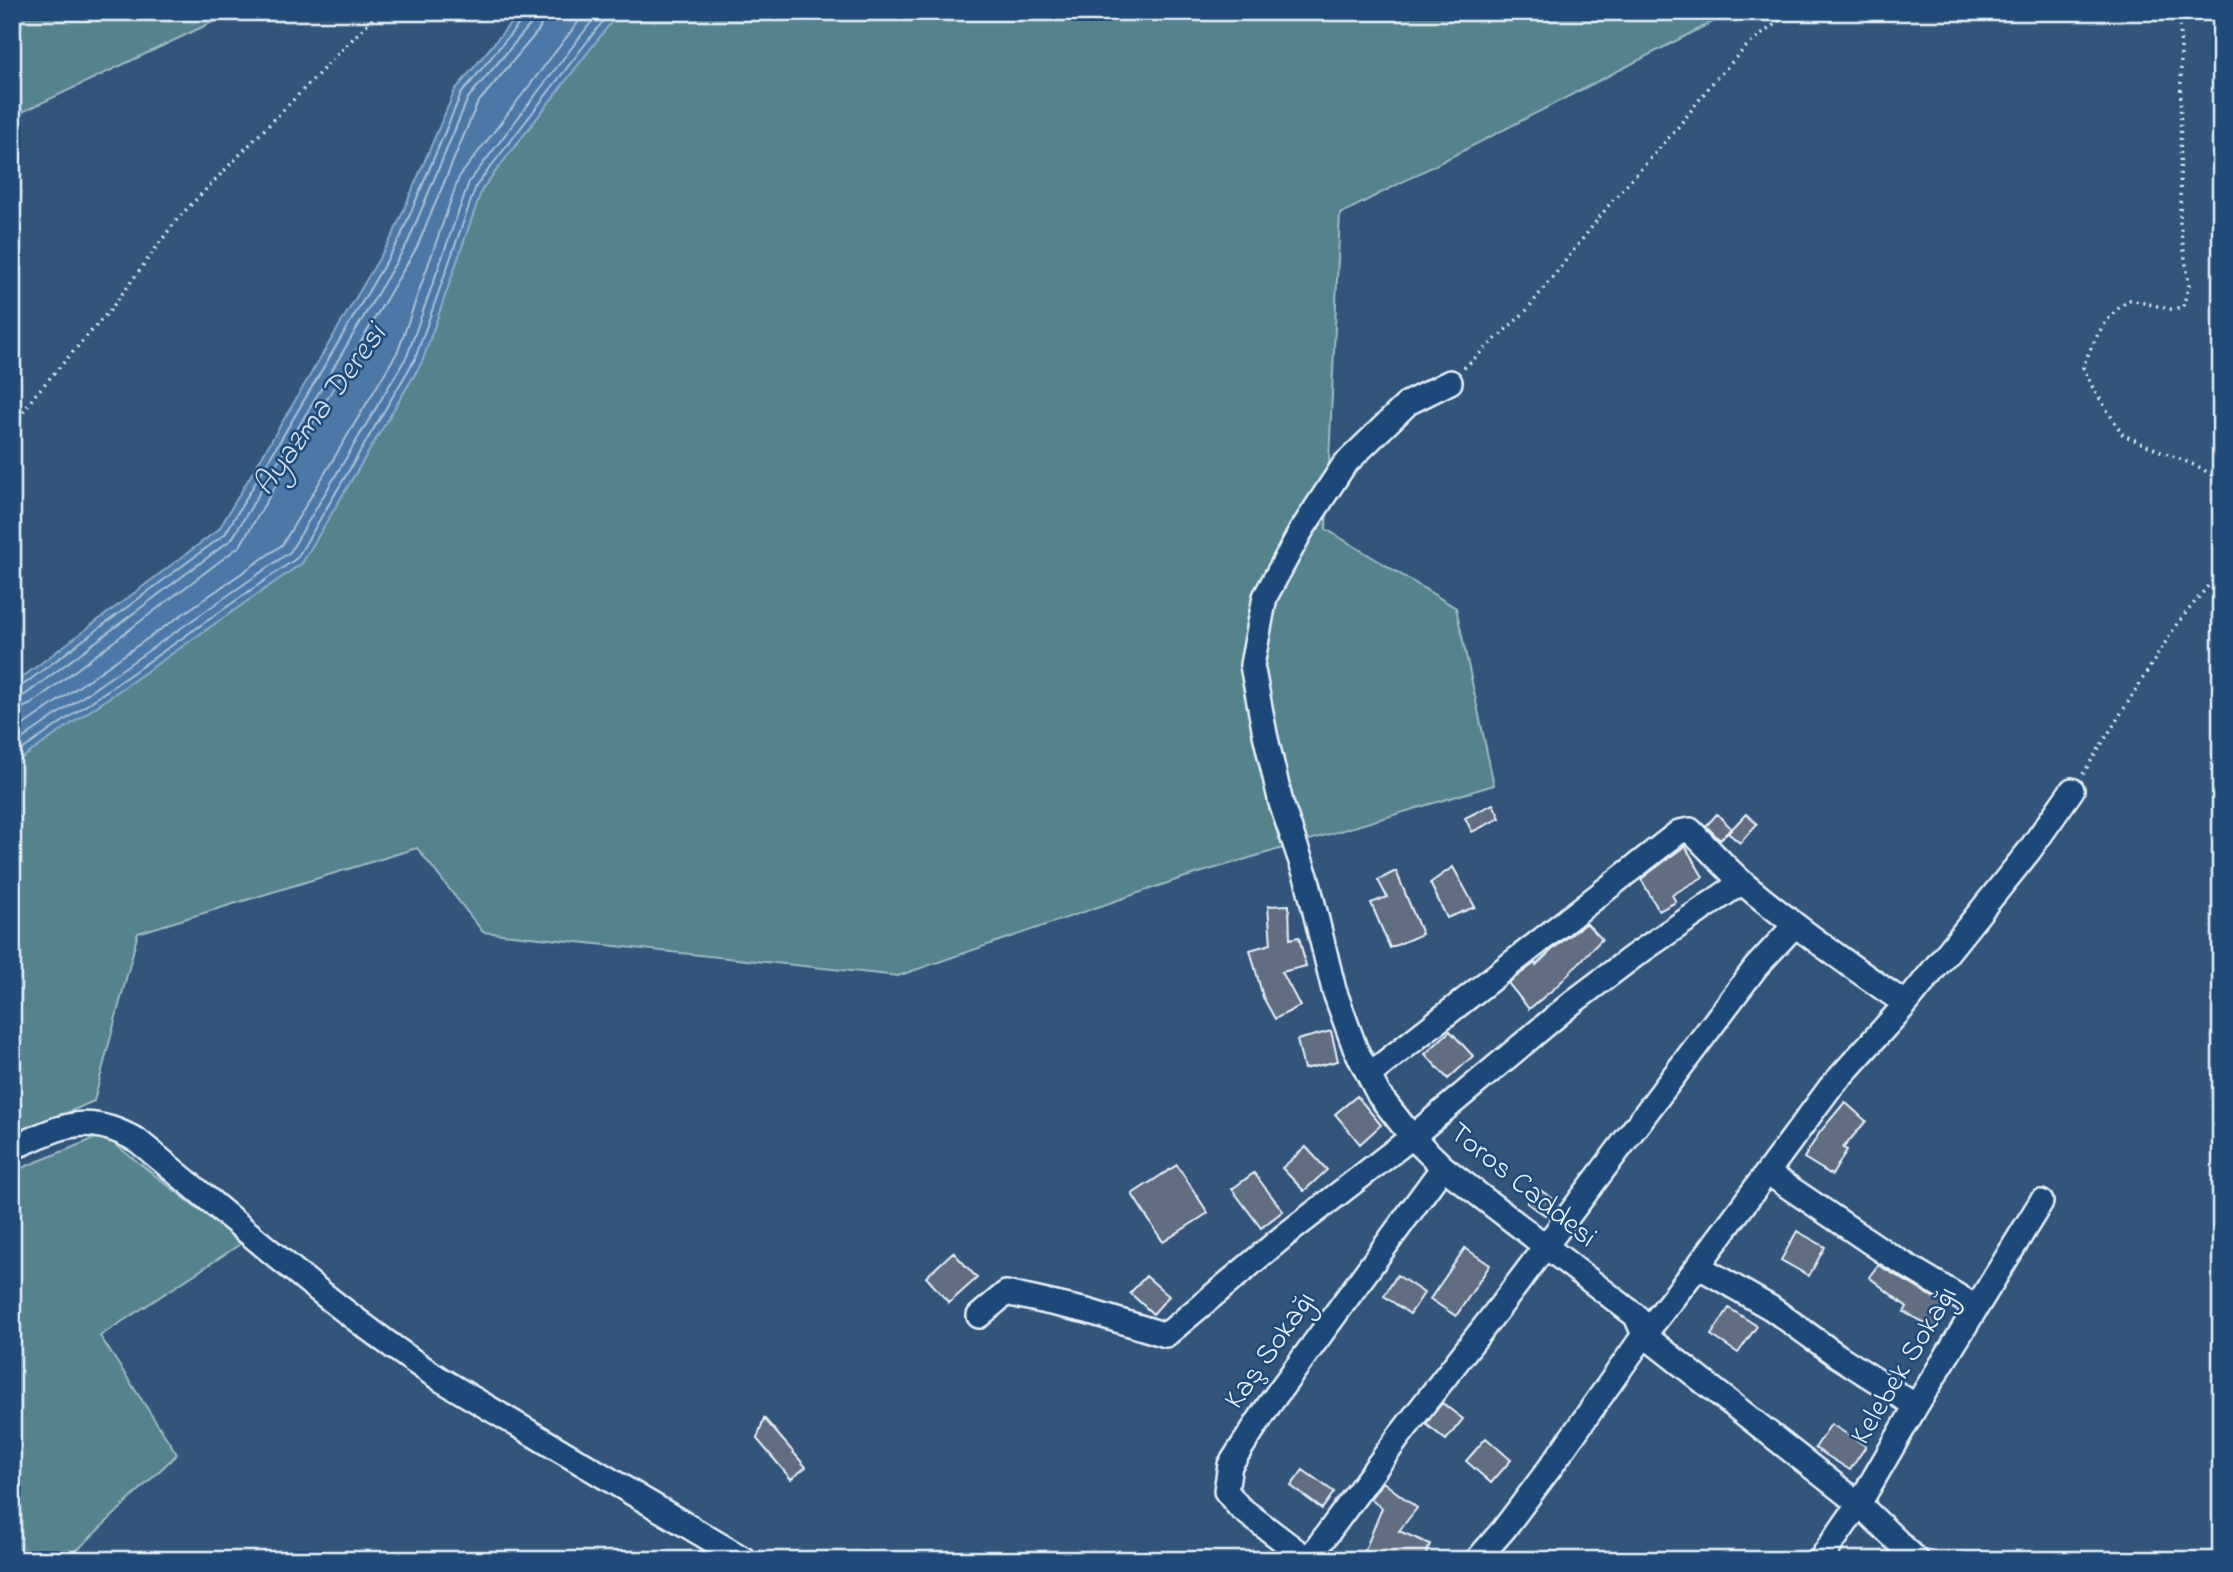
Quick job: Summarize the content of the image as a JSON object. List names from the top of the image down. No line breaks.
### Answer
{"streets":{"street":["Toros Caddesi","Kaş Sokağı","Kelebek Sokağı"]},"crossings":[["Toros Caddesi","Kaş Sokağı"],["Toros Caddesi","Kelebek Sokağı"]],"water":["Ayazma Deresi"]}
